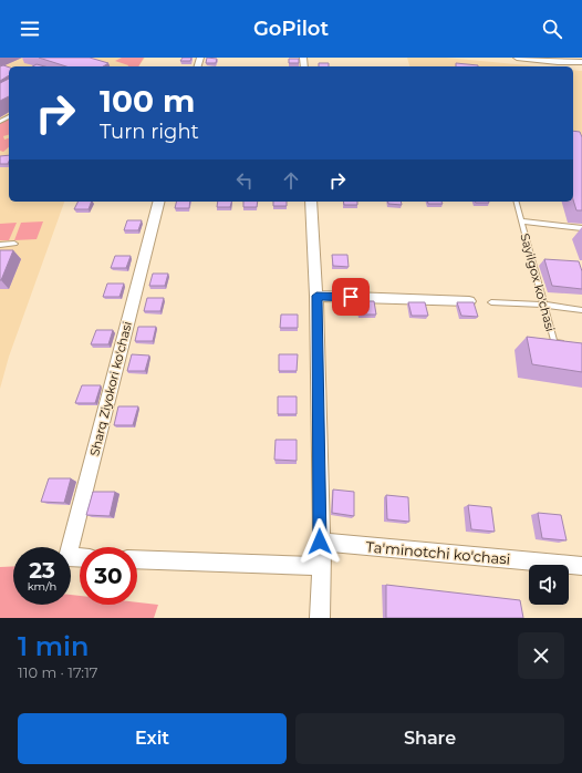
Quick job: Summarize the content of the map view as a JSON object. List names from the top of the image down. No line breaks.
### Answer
{"streets":{"street":["Sharq Ziyokori ko'chasi","Ta'minotchi ko'chasi"],"lane":["Sayilgox ko'chasi"]},"page":{"header":"GoPilot","turn":["100 m","Turn right"],"speed":"23 km/h","limit":"30","heading":["1 min","110 m · 17:17"],"buttons":["Exit","Share"]}}
